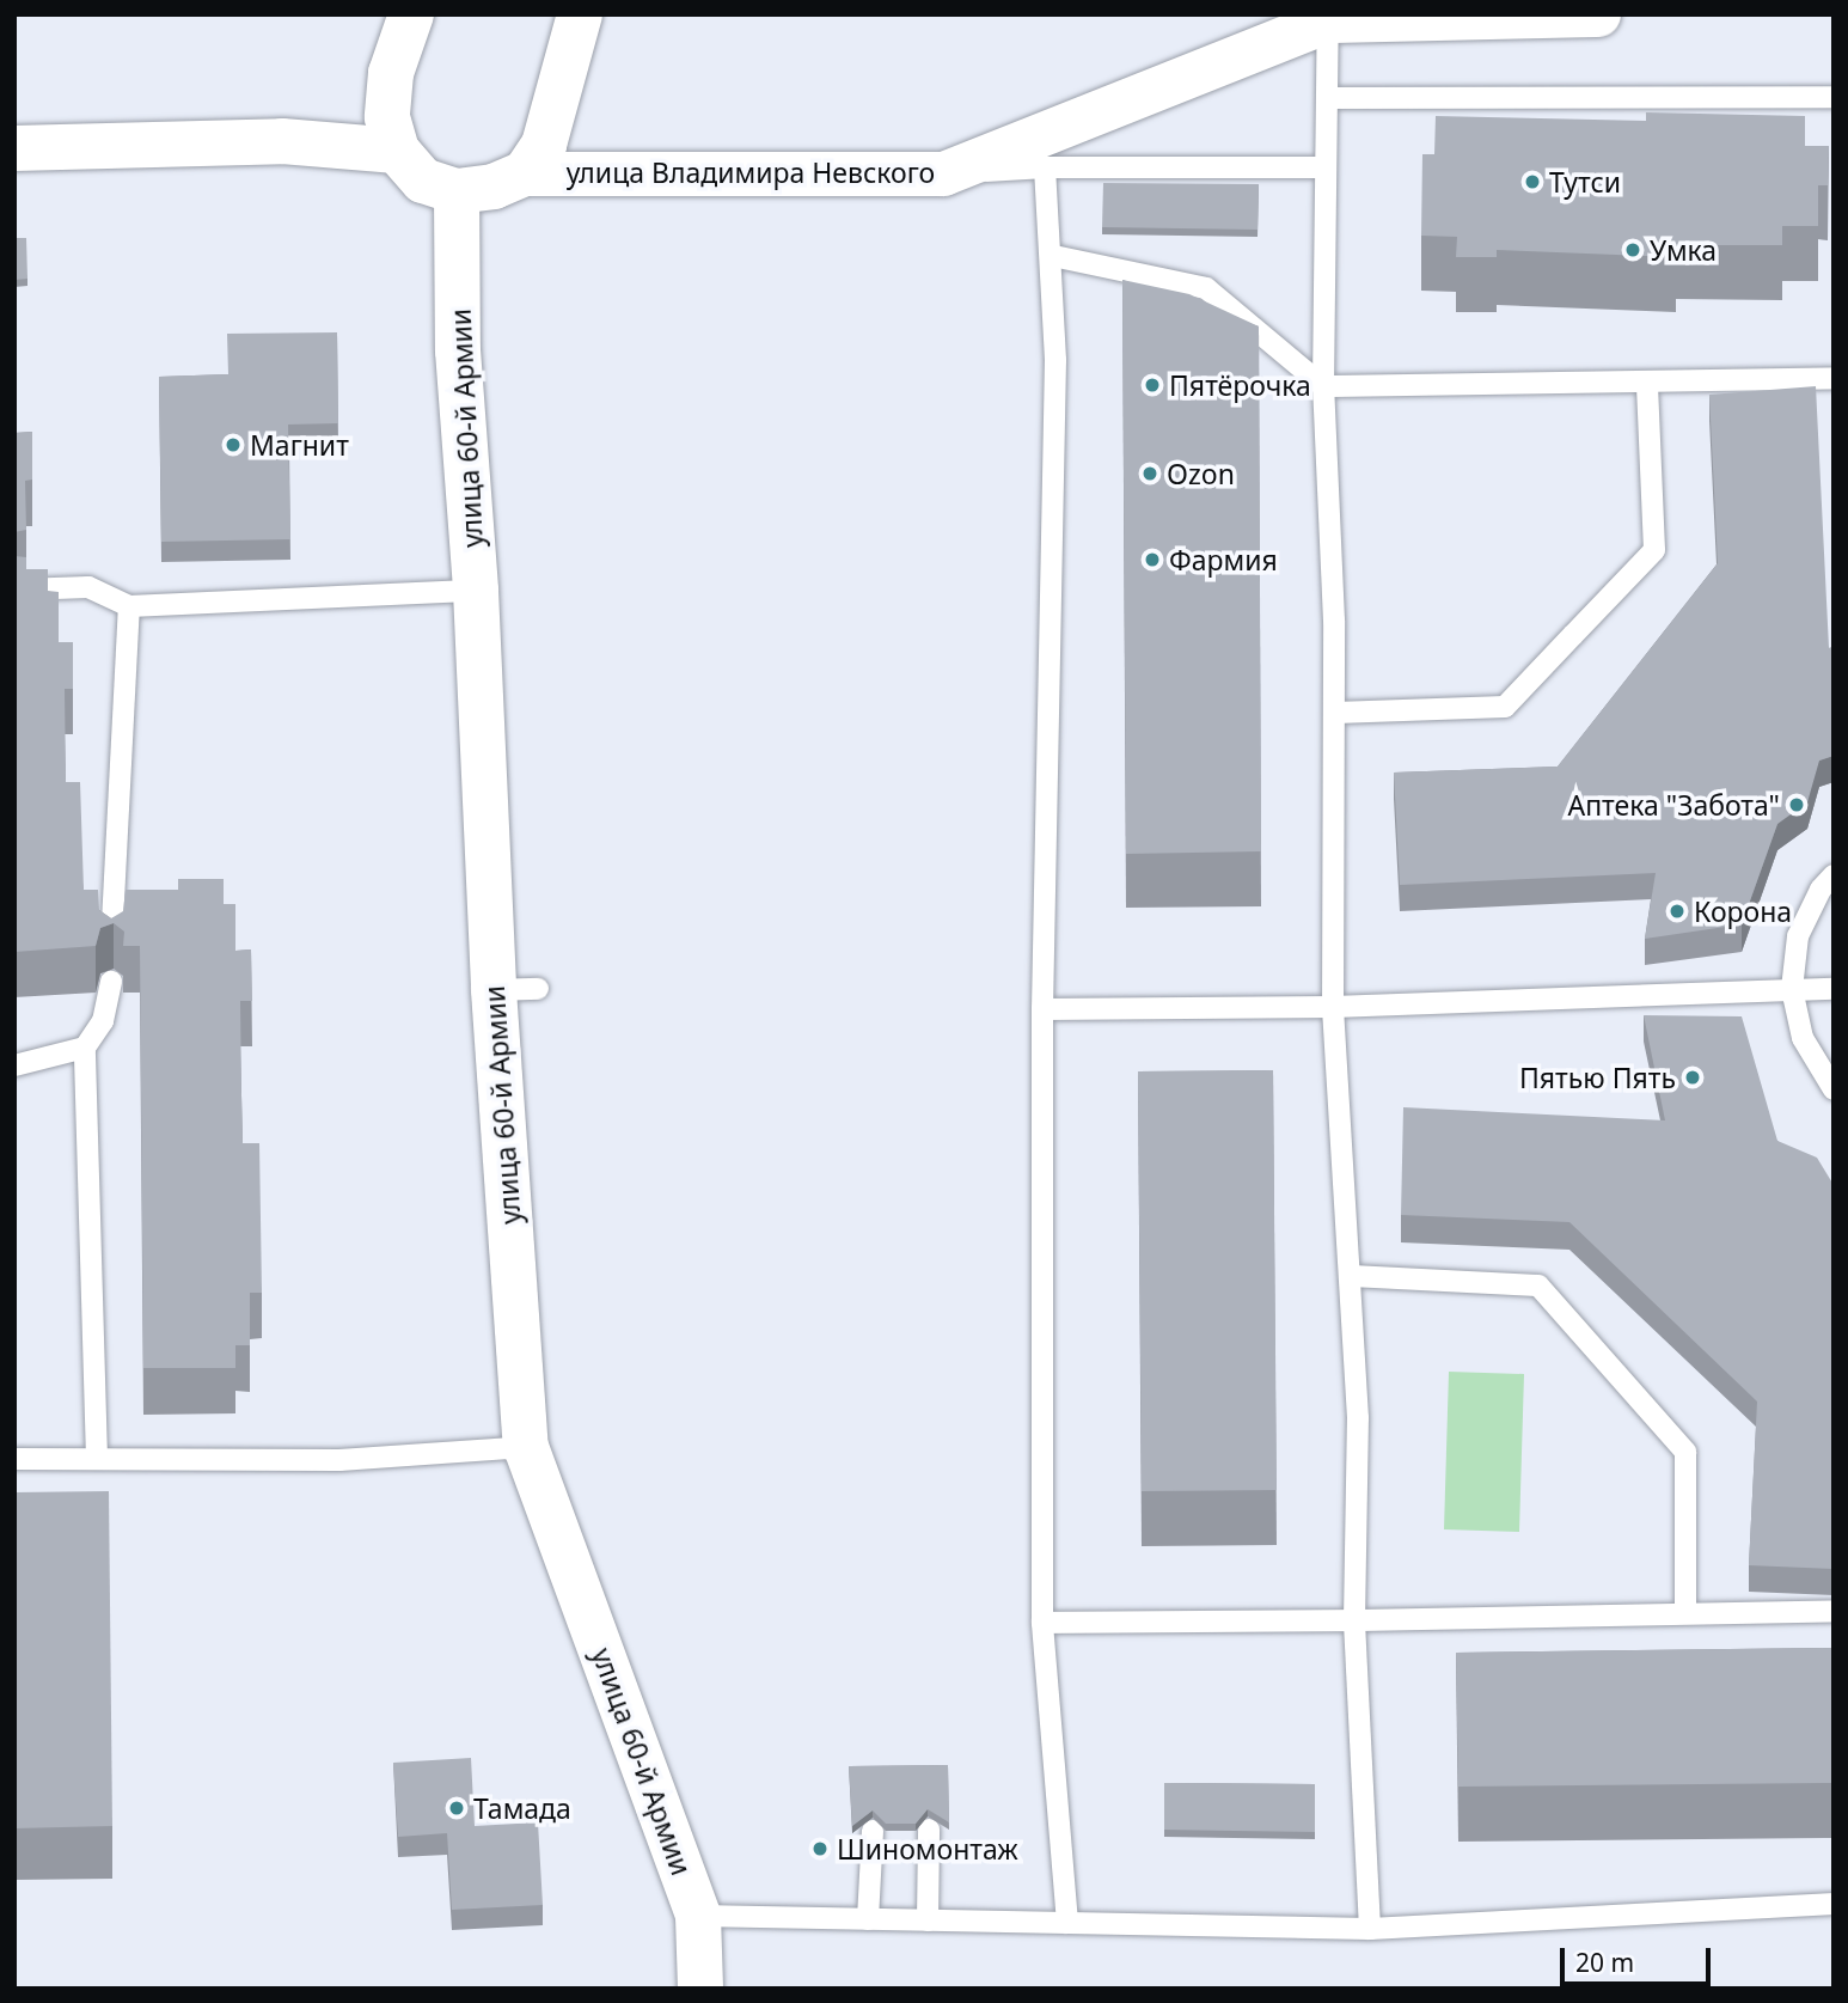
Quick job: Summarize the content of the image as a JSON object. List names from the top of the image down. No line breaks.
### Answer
{"streets":{"street":["улица Владимира Невского","улица 60-й Армии"]},"crossings":[["улица Владимира Невского","улица 60-й Армии"]],"places":["Тутси","Умка","Пятёрочка","Магнит","Ozon","Фармия","Аптека \"Забота\"","Корона","Пятью Пять","Тамада","Шиномонтаж"],"scale_bar":"20 m"}
